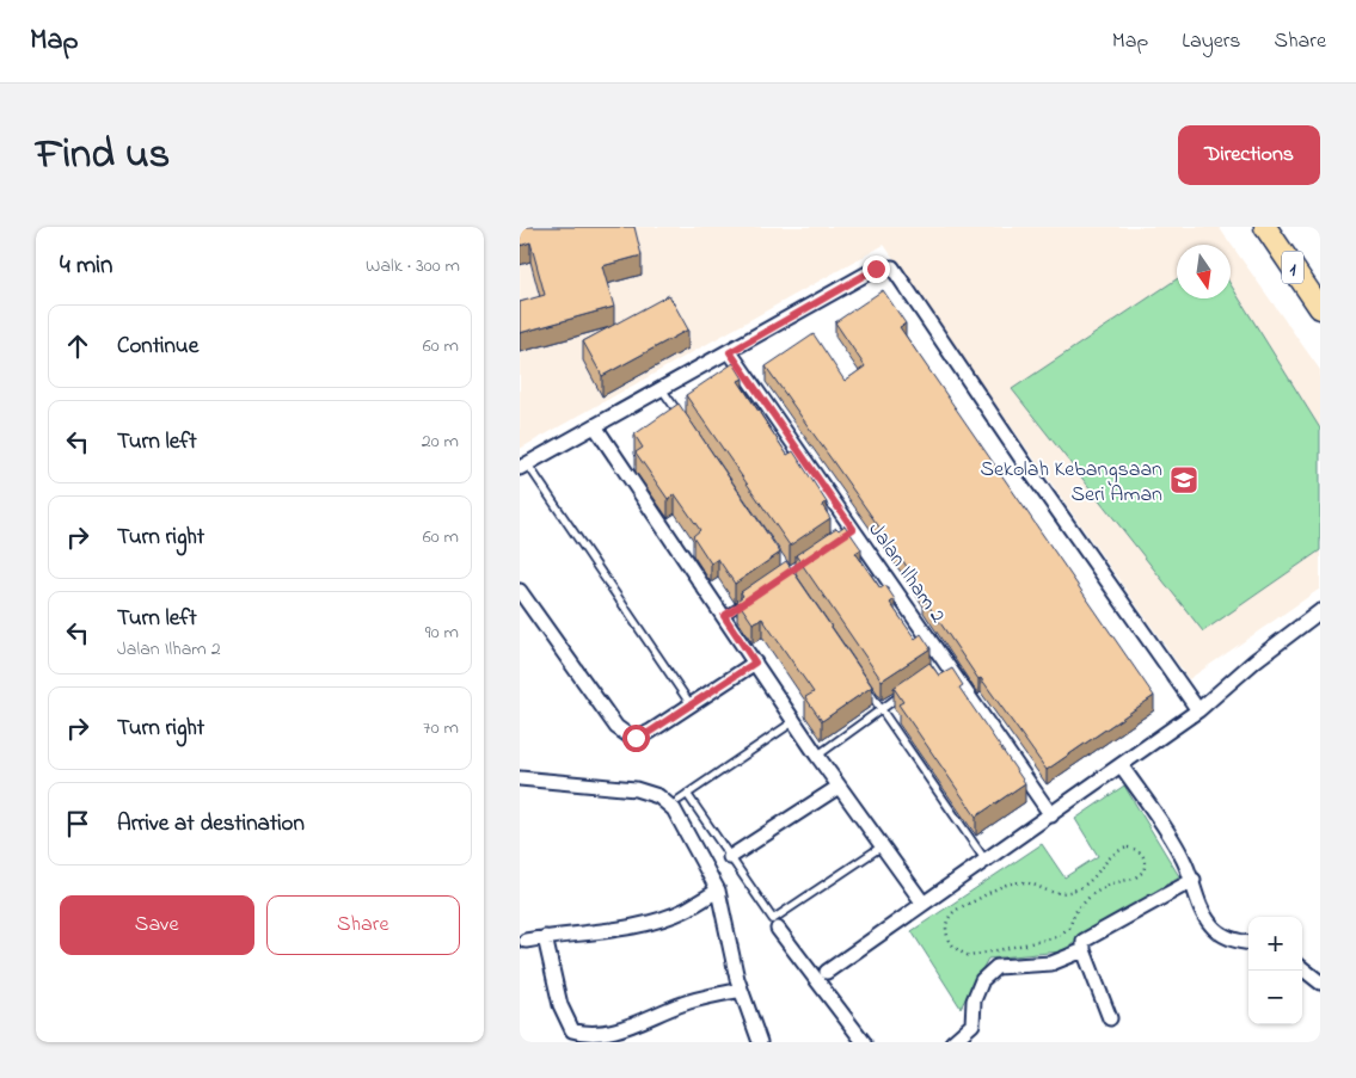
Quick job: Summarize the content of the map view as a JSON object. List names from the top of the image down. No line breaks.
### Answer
{"streets":{"main road":["1"],"street":["Jalan Ilham 2"]},"places":{"school or university":["Sekolah Kebangsaan Seri Aman"]},"north":"bottom","page":{"header":"Map","nav":["Map","Layers","Share"],"title":"Find us","buttons":["Directions",["Save","Share"]],"heading":["4 min","Walk · 300 m"],"list":[["Continue","60 m"],["Turn left","20 m"],["Turn right","60 m"],["Turn left","Jalan Ilham 2","90 m"],["Turn right","70 m"],"Arrive at destination"],"map_buttons":["+","−"]}}
